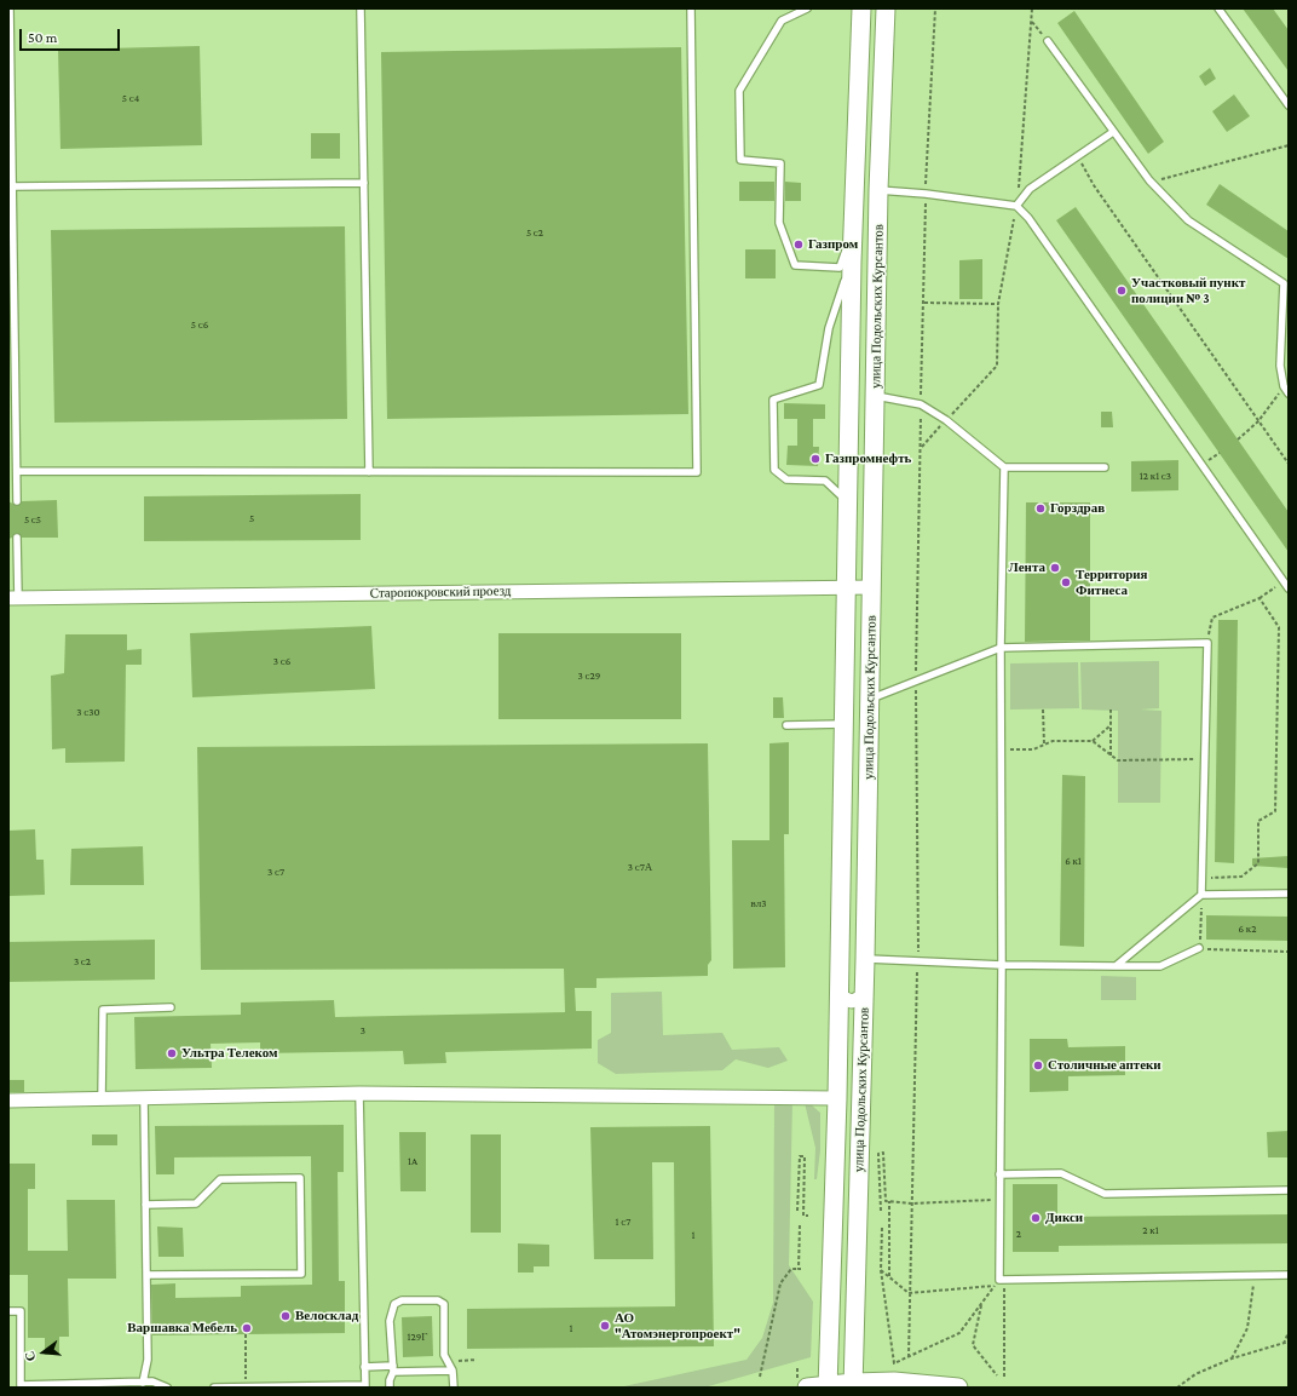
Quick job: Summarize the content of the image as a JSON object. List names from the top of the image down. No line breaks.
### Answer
{"streets":{"main road":["улица Подольских Курсантов"],"street":["Старопокровский проезд"]},"crossings":[["улица Подольских Курсантов","Старопокровский проезд"]],"places":["Газпром","Участковый пункт полиции № 3","Газпромнефть","Горздрав","Лента","Территория Фитнеса","Ультра Телеком","Столичные аптеки","Дикси","Велосклад","АО \"Атомэнергопроект\"","Варшавка Мебель"],"house_numbers":["5 с4","5 с2","5 с6","12 к1 с3","5","5 с5","3 с6","3 с29","3 с30","6 к1","3 с7А","3 с7","вл3","6 к2","3 с2","3","1A","1 с7","2 к1","2","1","1","129Г"],"scale_bar":"50 m","north":"left"}
